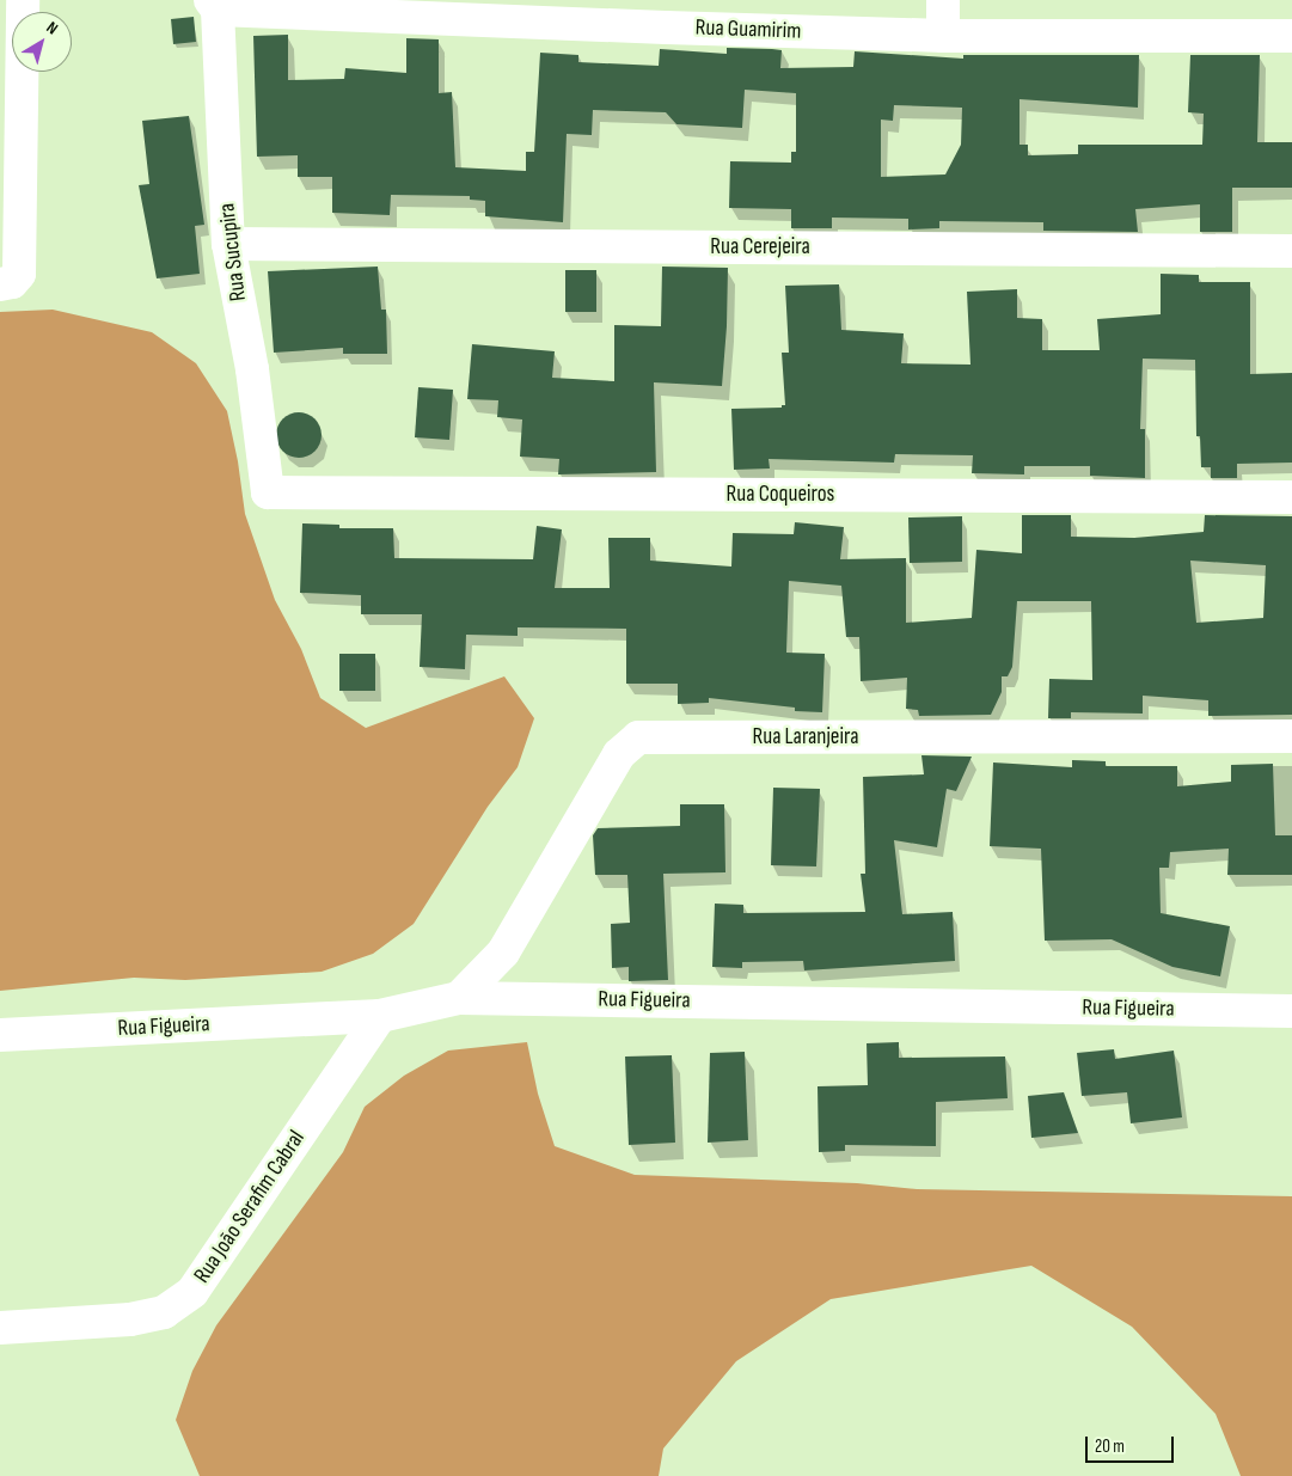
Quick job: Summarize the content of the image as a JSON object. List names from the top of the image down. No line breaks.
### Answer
{"streets":{"street":["Rua Guamirim","Rua Cerejeira","Rua Sucupira","Rua Coqueiros","Rua Laranjeira","Rua Figueira","Rua João Serafim Cabral"]},"crossings":[["Rua Guamirim","Rua Sucupira"],["Rua Cerejeira","Rua Sucupira"],["Rua Sucupira","Rua Coqueiros"],["Rua Laranjeira","Rua Figueira"],["Rua Figueira","Rua João Serafim Cabral"]],"scale_bar":"20 m","north":"top right"}
